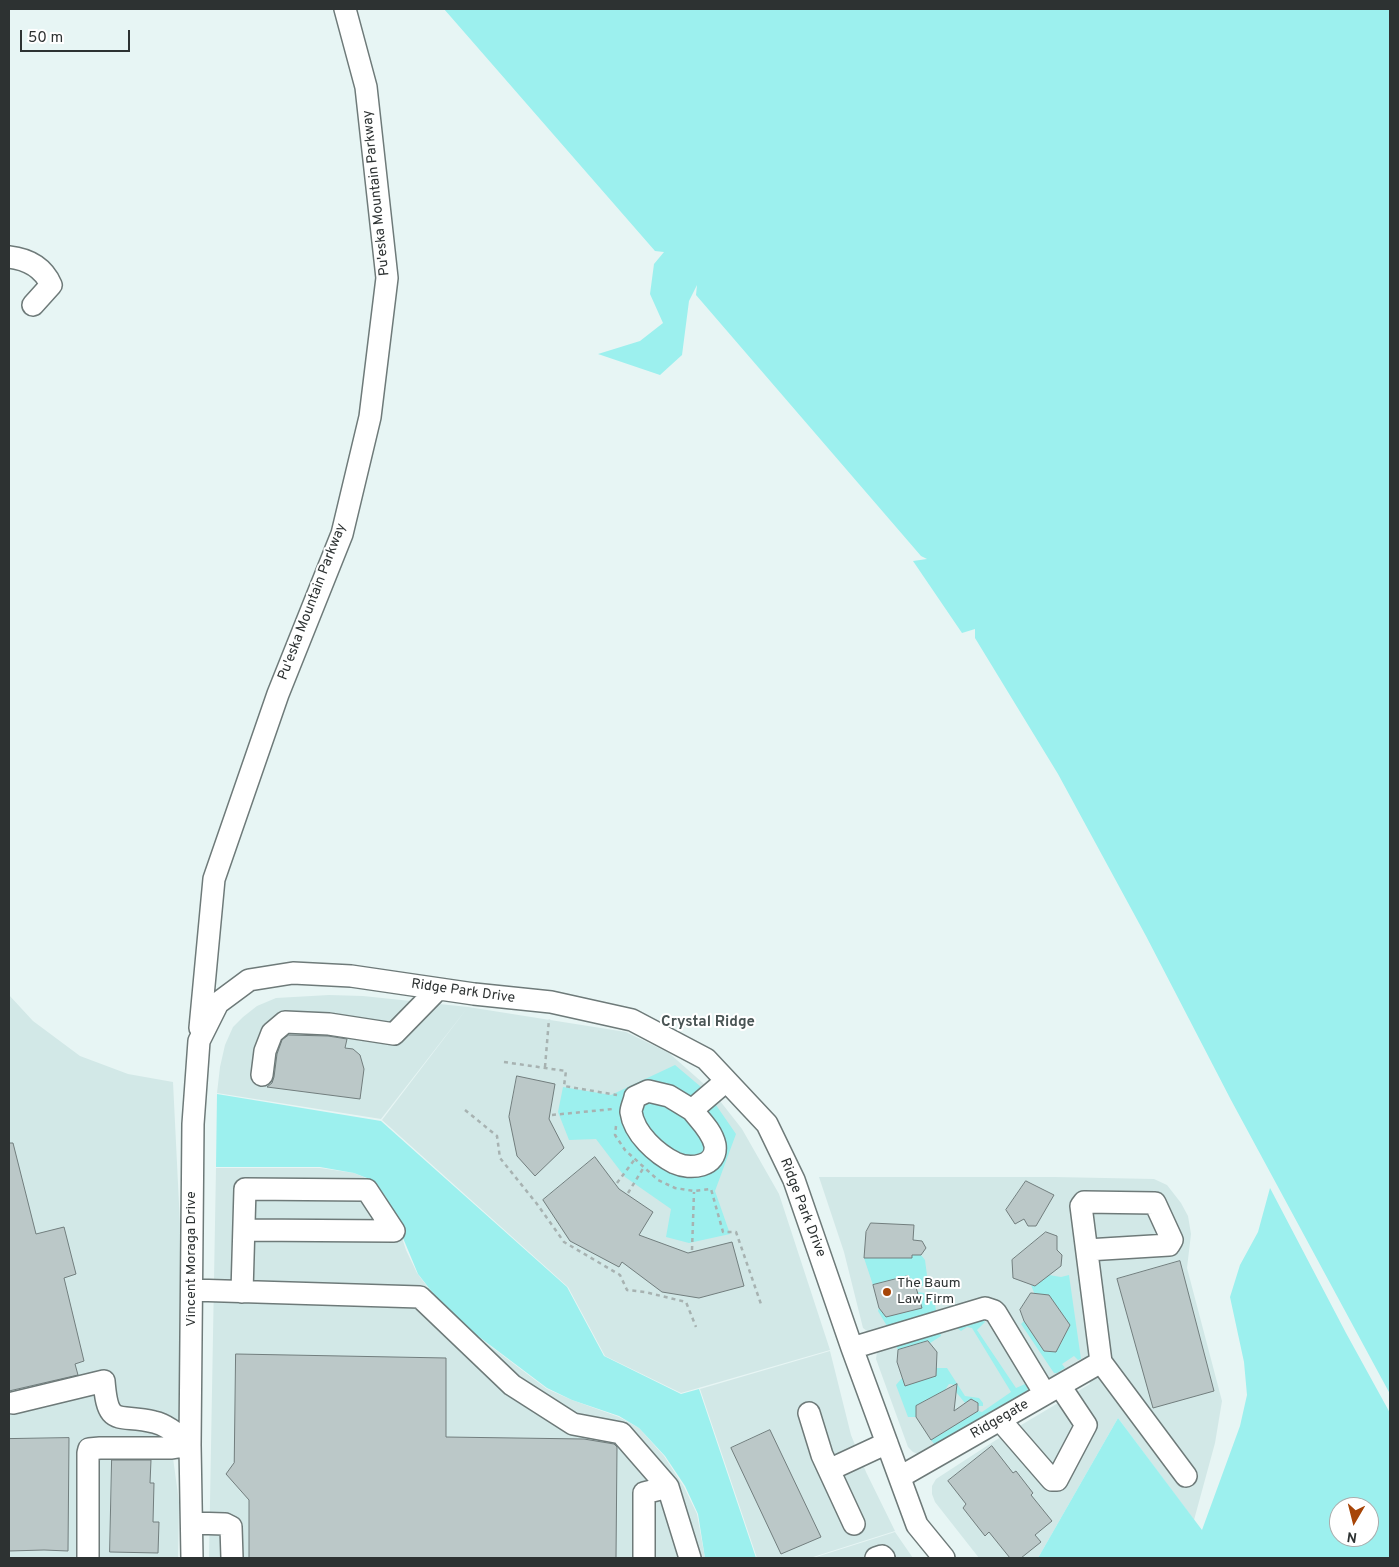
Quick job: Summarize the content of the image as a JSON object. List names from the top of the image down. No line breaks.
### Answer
{"streets":{"street":["Pu'eska Mountain Parkway","Ridge Park Drive","Vincent Moraga Drive","Ridgegate"]},"crossings":[["Pu'eska Mountain Parkway","Vincent Moraga Drive"],["Ridge Park Drive","Vincent Moraga Drive"],["Ridge Park Drive","Ridgegate"]],"districts":["Crystal Ridge"],"places":["The Baum Law Firm"],"scale_bar":"50 m","north":"bottom"}
